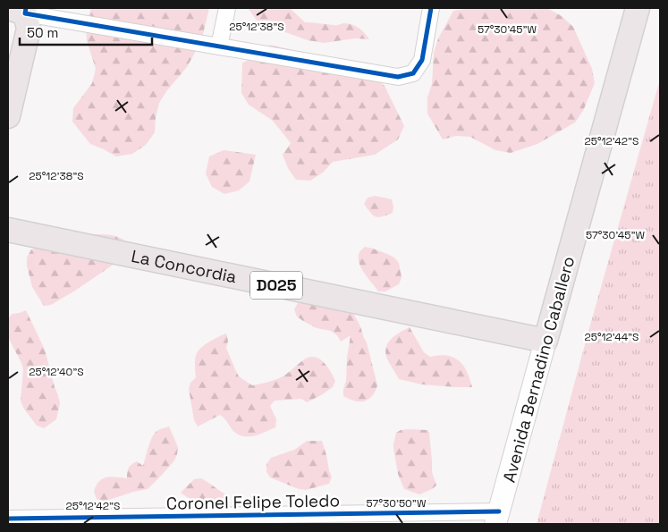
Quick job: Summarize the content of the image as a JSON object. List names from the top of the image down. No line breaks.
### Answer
{"streets":{"main road":["La Concordia","D025","Avenida Bernadino Caballero"],"street":["Coronel Felipe Toledo"]},"crossings":[["La Concordia","Avenida Bernadino Caballero"],["Avenida Bernadino Caballero","Coronel Felipe Toledo"]],"scale_bar":"50 m","coordinates":["25°12'38\"S","57°30'45\"W","25°12'42\"S","25°12'44\"S","25°12'40\"S","57°30'50\"W"]}
